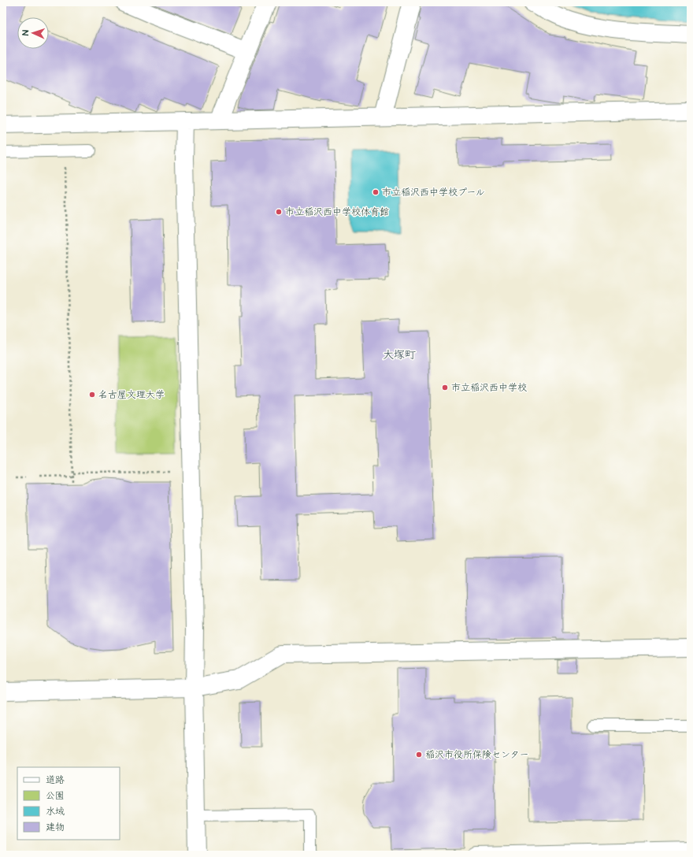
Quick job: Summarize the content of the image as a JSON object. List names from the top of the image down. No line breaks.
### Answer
{"districts":["大塚町"],"places":["市立稲沢西中学校プール","市立稲沢西中学校体育館","市立稲沢西中学校","名古屋文理大学","稲沢市役所保険センター"],"legend":["道路","公園","水域","建物"],"north":"left"}
